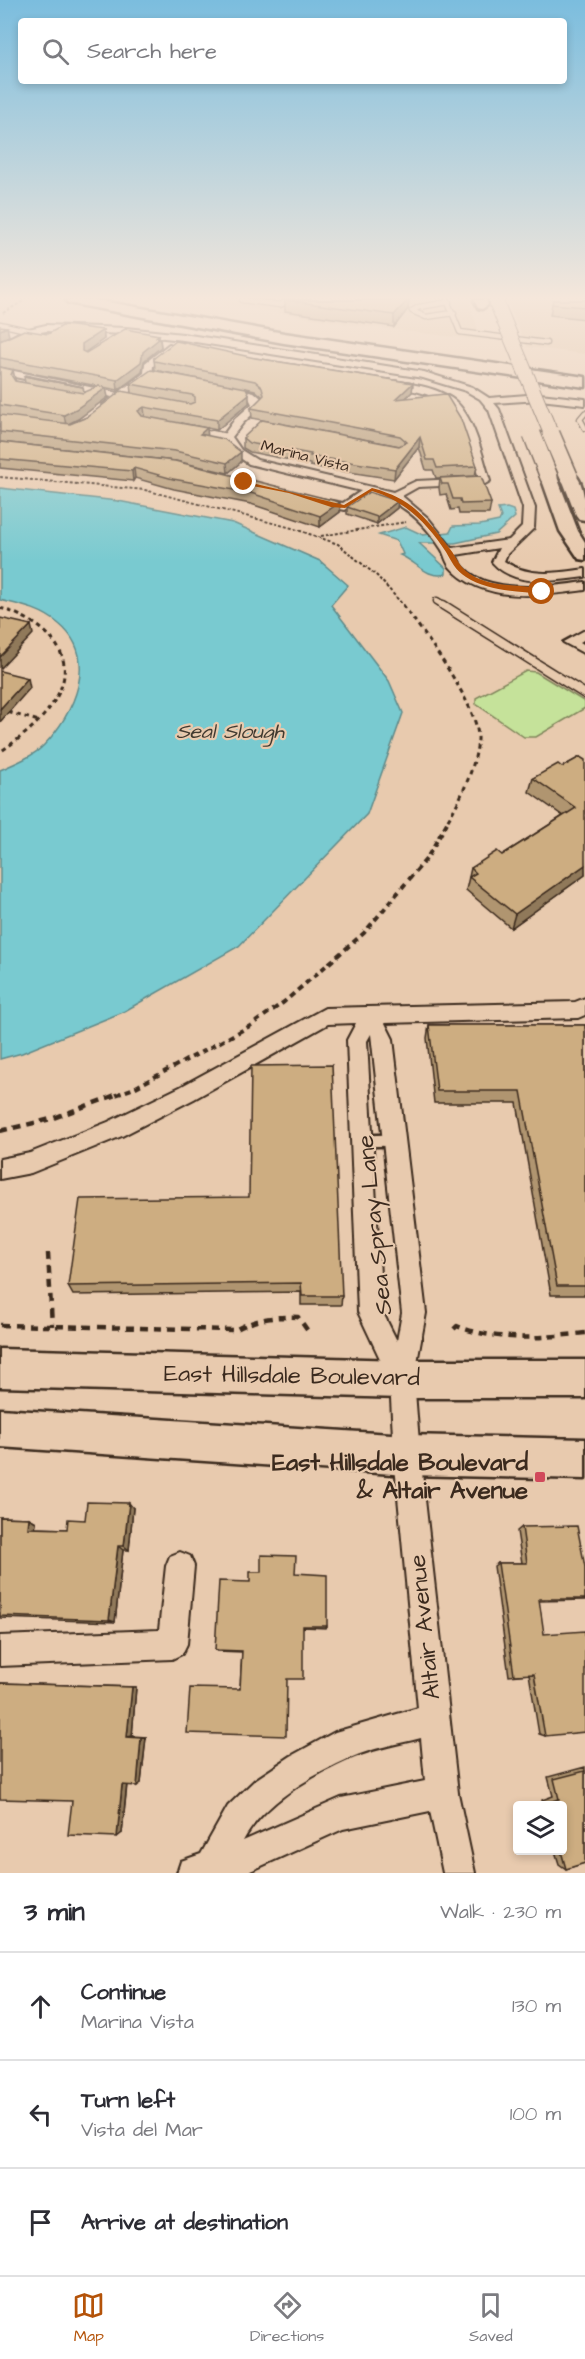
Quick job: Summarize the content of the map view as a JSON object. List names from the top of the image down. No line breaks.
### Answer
{"streets":{"main road":["East Hillsdale Boulevard"],"street":["Marina Vista","Sea Spray Lane","Altair Avenue"]},"crossings":[["Sea Spray Lane","East Hillsdale Boulevard"],["Sea Spray Lane","Altair Avenue"],["East Hillsdale Boulevard","Altair Avenue"]],"water":["Seal Slough"],"places":{"transit":["East Hillsdale Boulevard & Altair Avenue"]},"page":{"search":"Search here","heading":["3 min","Walk · 230 m"],"list":[["Continue","Marina Vista","130 m"],["Turn left","Vista del Mar","100 m"],"Arrive at destination"],"nav":["Map","Directions","Saved"]}}
